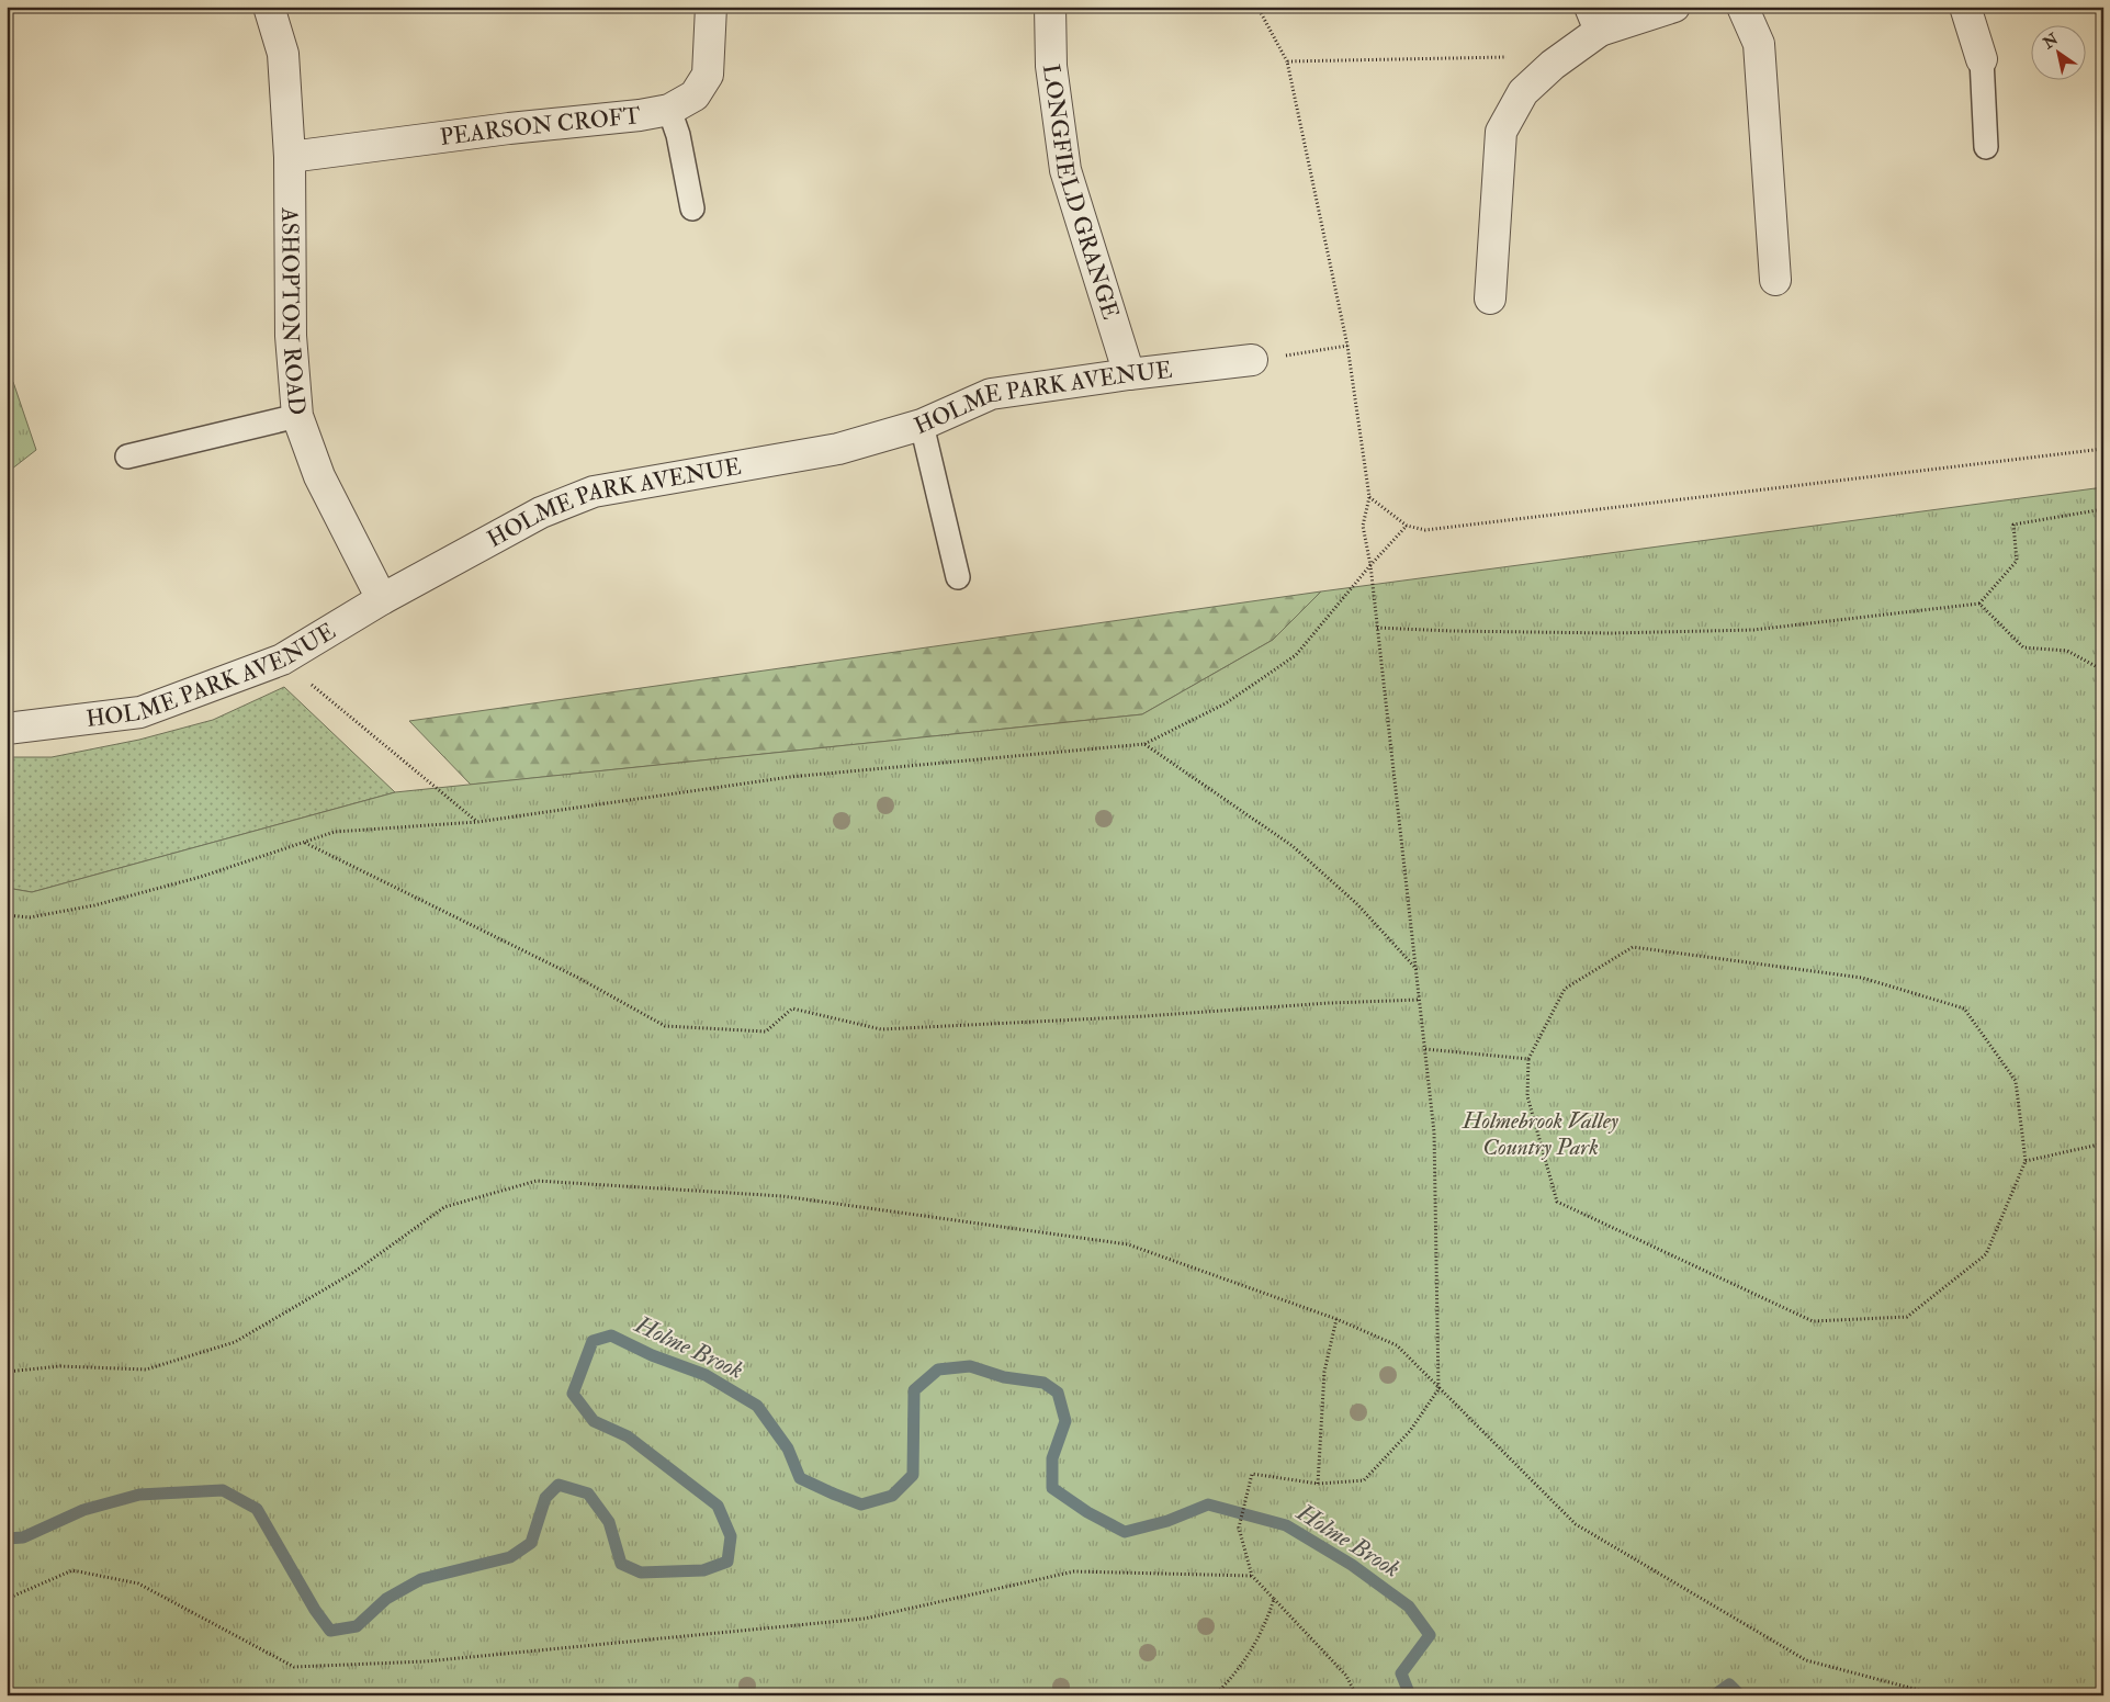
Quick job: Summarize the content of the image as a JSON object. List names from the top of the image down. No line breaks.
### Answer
{"streets":{"street":["PEARSON CROFT","LONGFIELD GRANGE","ASHOPTON ROAD","HOLME PARK AVENUE"]},"crossings":[["PEARSON CROFT","ASHOPTON ROAD"],["LONGFIELD GRANGE","HOLME PARK AVENUE"],["ASHOPTON ROAD","HOLME PARK AVENUE"]],"water":["Holme Brook"],"parks":["Holmebrook Valley Country Park"],"north":"top left"}
